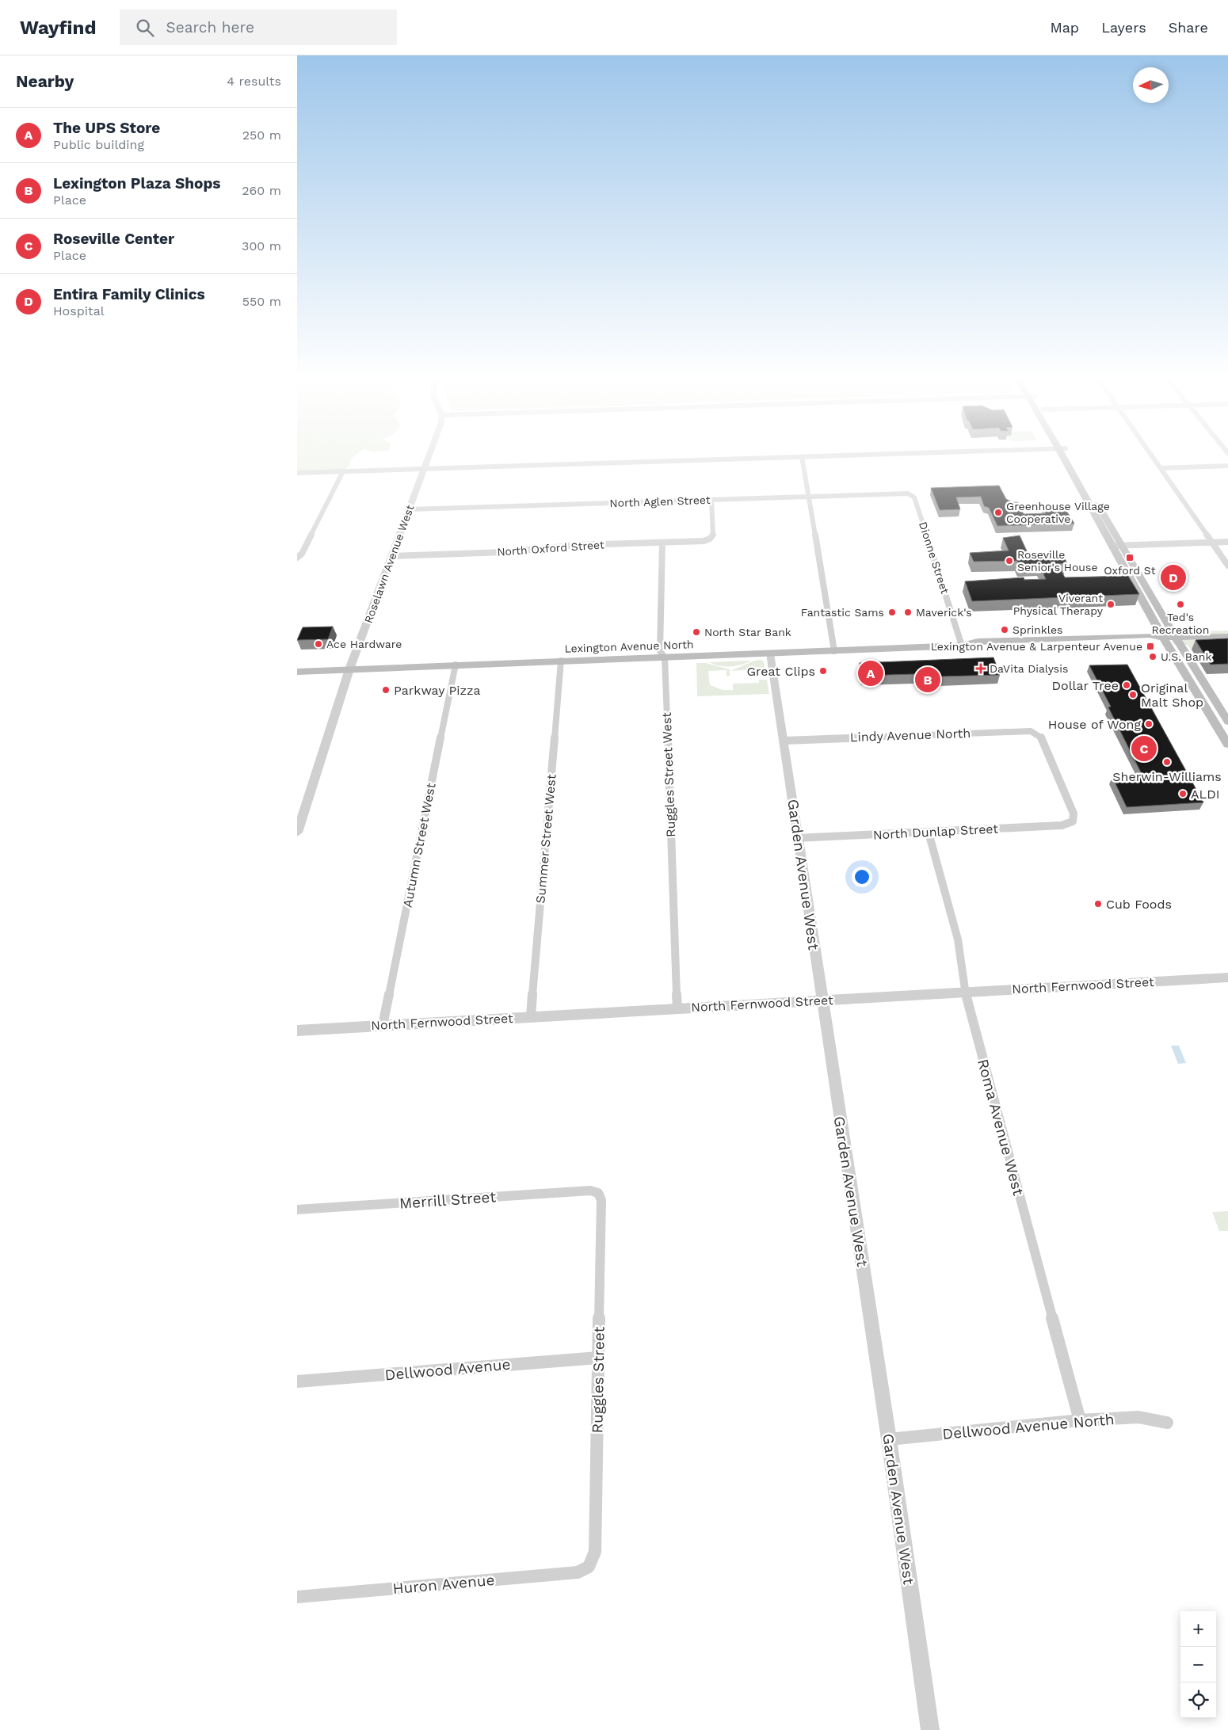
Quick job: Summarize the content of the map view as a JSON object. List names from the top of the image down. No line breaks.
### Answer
{"streets":{"main road":["Lexington Avenue North"],"street":["North Aglen Street","North Oxford Street","Dionne Street","Roselawn Avenue West","Lindy Avenue North","Ruggles Street West","North Dunlap Street","Summer Street West","Autumn Street West","Garden Avenue West","North Fernwood Street","Roma Avenue West","Merrill Street","Dellwood Avenue","Ruggles Street","Dellwood Avenue North","Huron Avenue"]},"crossings":[["North Aglen Street","North Oxford Street"],["North Aglen Street","Dionne Street"],["North Aglen Street","Roselawn Avenue West"],["North Oxford Street","Roselawn Avenue West"],["North Oxford Street","Ruggles Street West"],["Dionne Street","Lexington Avenue North"],["Roselawn Avenue West","Lexington Avenue North"],["Lexington Avenue North","Ruggles Street West"],["Lexington Avenue North","Summer Street West"],["Lexington Avenue North","Autumn Street West"],["Lexington Avenue North","Garden Avenue West"],["Lindy Avenue North","North Dunlap Street"],["Lindy Avenue North","Garden Avenue West"],["Ruggles Street West","North Fernwood Street"],["North Dunlap Street","Garden Avenue West"],["North Dunlap Street","Roma Avenue West"],["Summer Street West","North Fernwood Street"],["Autumn Street West","North Fernwood Street"],["Garden Avenue West","North Fernwood Street"],["Garden Avenue West","Dellwood Avenue North"],["North Fernwood Street","Roma Avenue West"],["Roma Avenue West","Dellwood Avenue North"],["Merrill Street","Ruggles Street"],["Dellwood Avenue","Ruggles Street"],["Ruggles Street","Huron Avenue"]],"places":{"other":["Greenhouse Village Cooperative","Roseville Senior's House","Viverant Physical Therapy","Ted's Recreation","Fantastic Sams","Maverick's","Sprinkles","North Star Bank","Ace Hardware","U.S. Bank","Great Clips","Dollar Tree","Parkway Pizza","Original Malt Shop","House of Wong","Sherwin-Williams","ALDI","Cub Foods"],"transit":["Oxford St","Lexington Avenue & Larpenteur Avenue"],"health":["DaVita Dialysis"]},"north":"left","page":{"header":"Wayfind","search":"Search here","nav":["Map","Layers","Share"],"heading":["Nearby","4 results"],"list":[{"mark":"A","name":"The UPS Store","note":"Public building","value":"250 m"},{"mark":"B","name":"Lexington Plaza Shops","note":"Place","value":"260 m"},{"mark":"C","name":"Roseville Center","note":"Place","value":"300 m"},{"mark":"D","name":"Entira Family Clinics","note":"Hospital","value":"550 m"}],"pins":["D","A","B","C"],"map_buttons":["+","−"]}}
